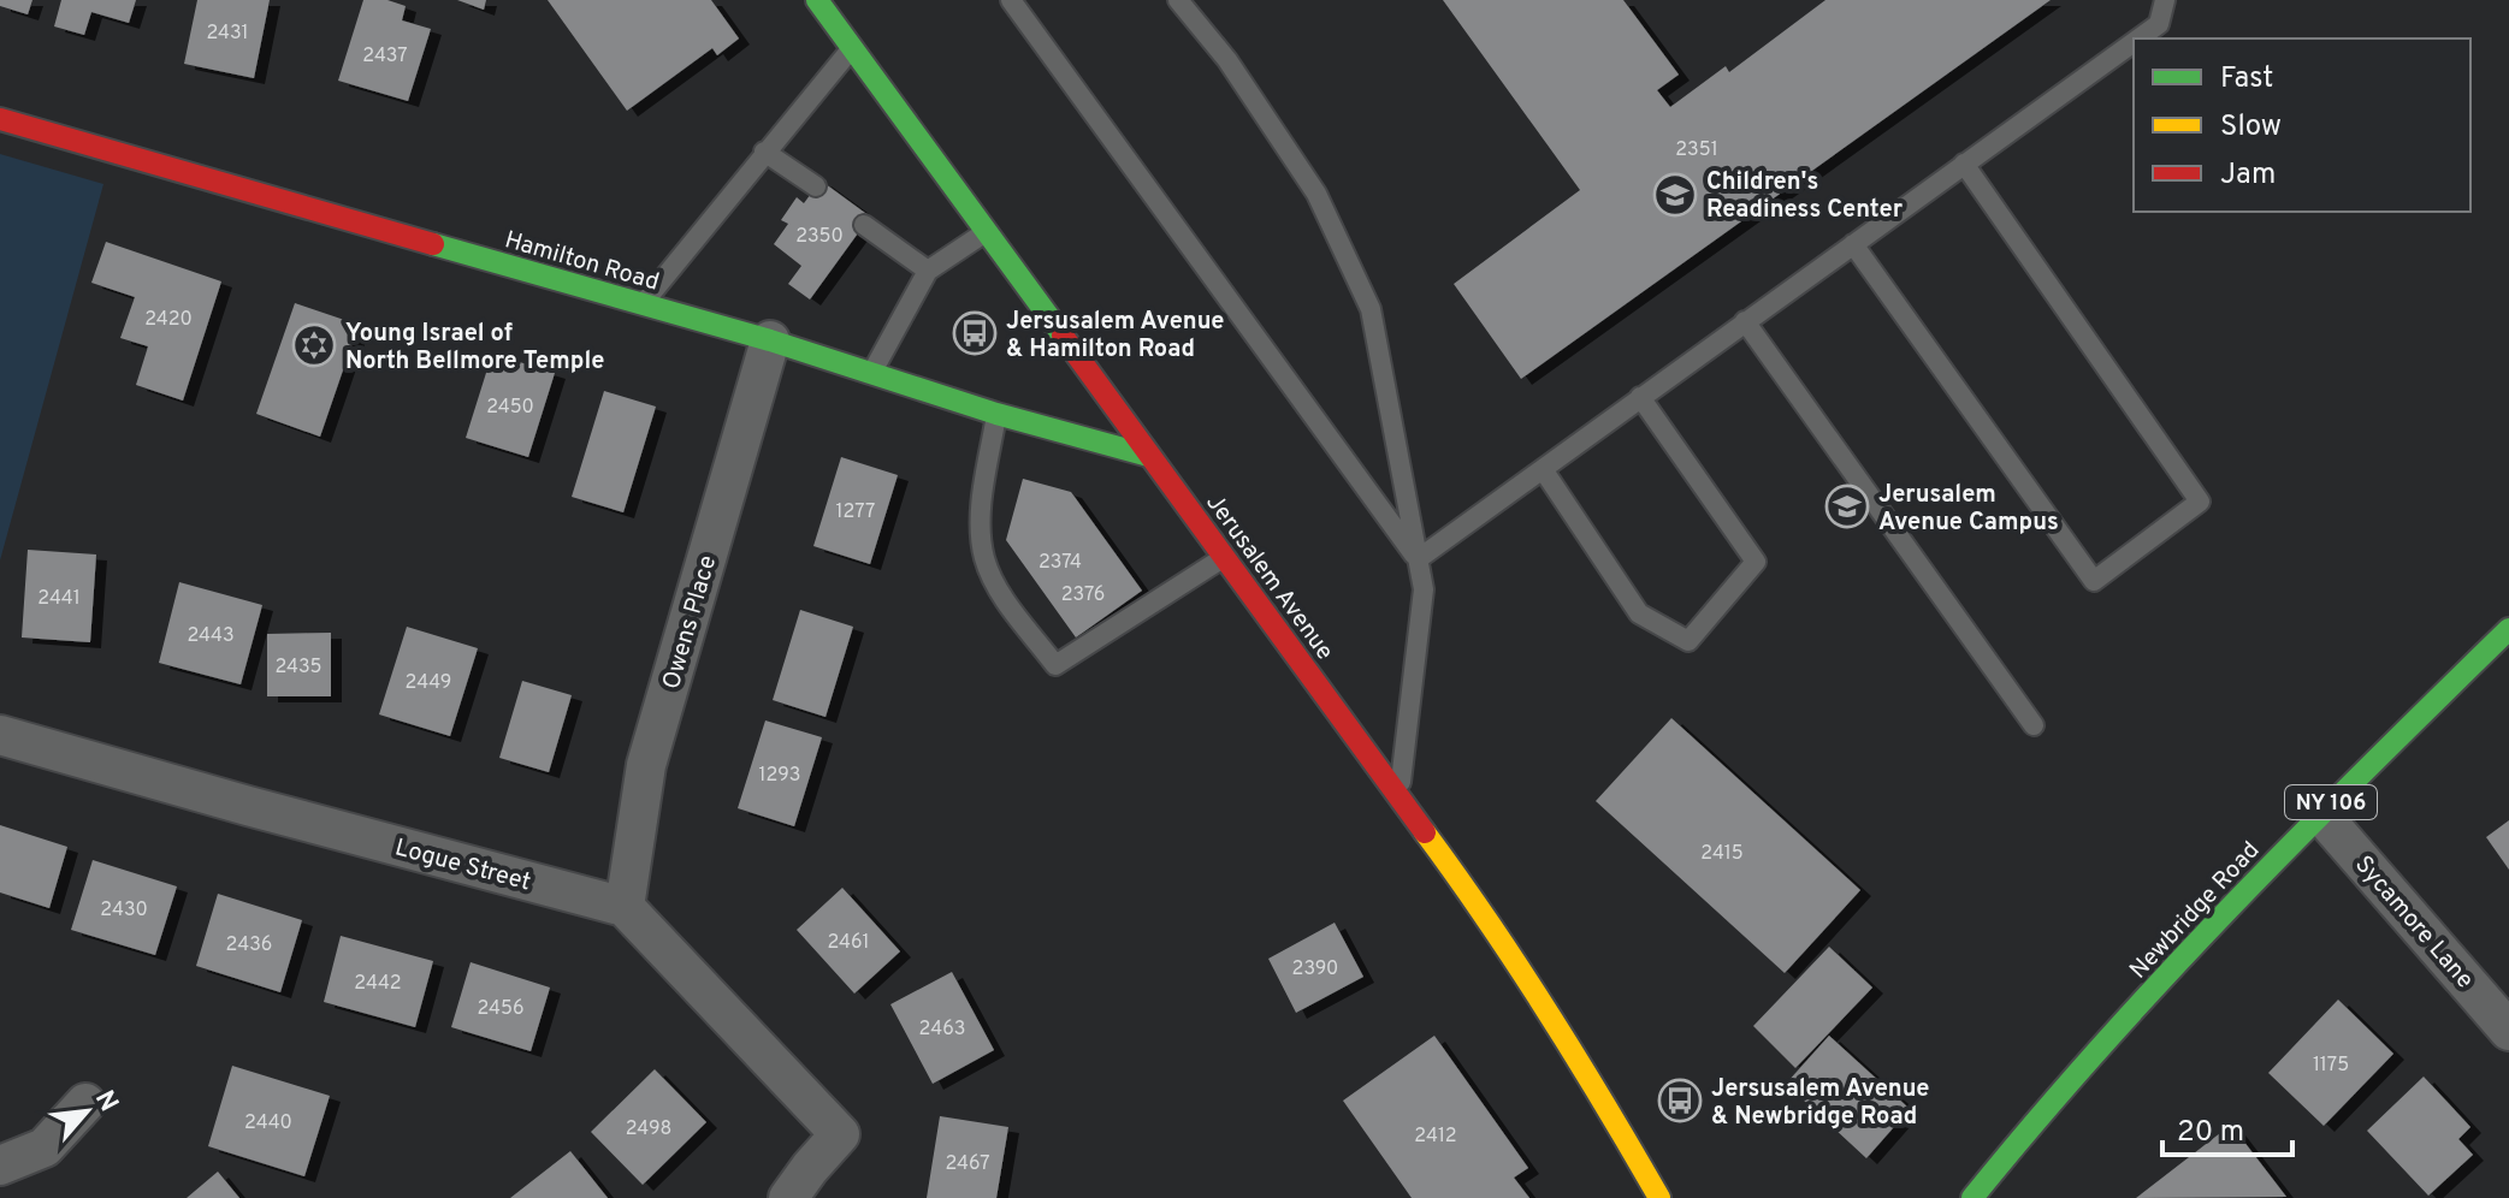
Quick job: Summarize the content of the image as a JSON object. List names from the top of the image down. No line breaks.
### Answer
{"streets":{"main road":["Hamilton Road","Jerusalem Avenue","NY 106","Newbridge Road"],"street":["Owens Place","Logue Street","Sycamore Lane"]},"crossings":[["Hamilton Road","Jerusalem Avenue"],["Hamilton Road","Owens Place"],["Owens Place","Logue Street"],["Newbridge Road","Sycamore Lane"]],"places":{"school or university":["Children's Readiness Center","Jerusalem Avenue Campus"],"bus stop":["Jersusalem Avenue & Hamilton Road","Jersusalem Avenue & Newbridge Road"],"synagogue":["Young Israel of North Bellmore Temple"]},"house_numbers":["2431","2437","2351","2350","2420","2450","1277","2374","2376","2441","2443","2435","2449","1293","2415","2430","2461","2436","2390","2442","2456","2463","1175","2440","2498","2412","2467"],"legend":["Fast","Slow","Jam"],"scale_bar":"20 m","north":"top right"}
